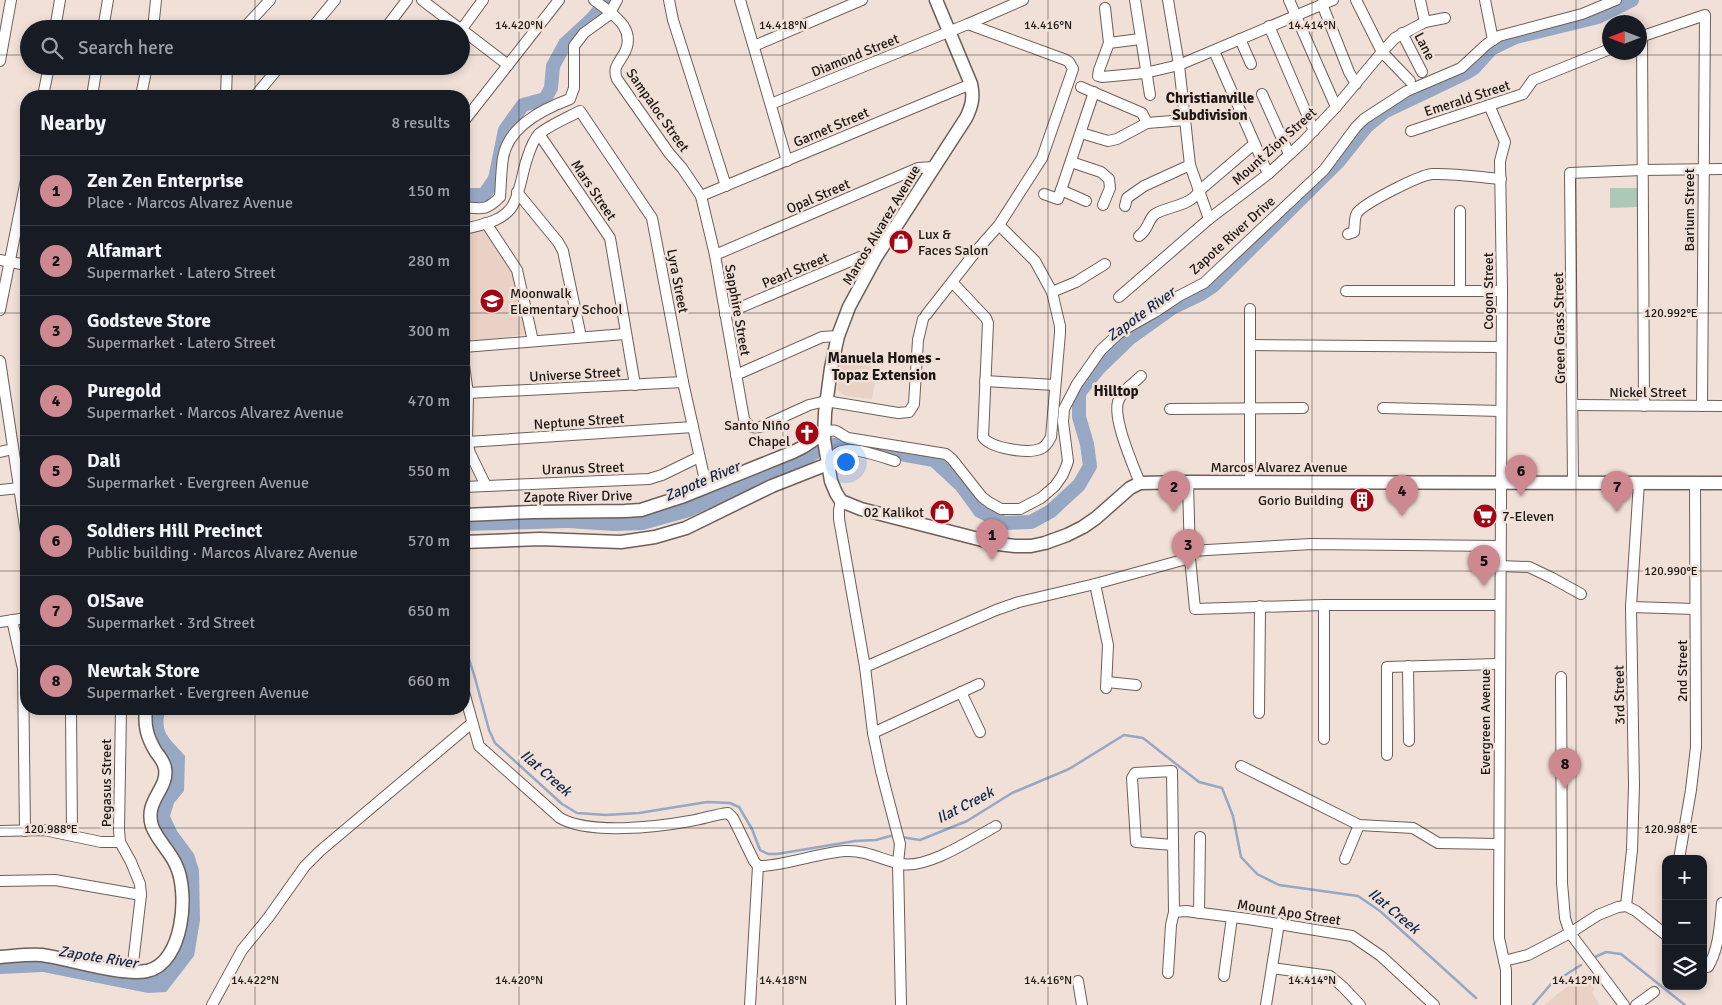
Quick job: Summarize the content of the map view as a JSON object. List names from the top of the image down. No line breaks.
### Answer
{"streets":{"main road":["Marcos Alvarez Avenue","Zapote River Drive"],"street":["Lane","Diamond Street","Emerald Street","Sampaloc Street","Garnet Street","Mount Zion Street","Mars Street","Opal Street","Barium Street","Pearl Street","Lyra Street","Cogon Street","Sapphire Street","Green Grass Street","Universe Street","Nickel Street","Neptune Street","Uranus Street","2nd Street","3rd Street","Evergreen Avenue","Pegasus Street","Mount Apo Street"]},"crossings":[["Lane","Mount Zion Street"],["Diamond Street","Marcos Alvarez Avenue"],["Emerald Street","Cogon Street"],["Sampaloc Street","Garnet Street"],["Sampaloc Street","Sapphire Street"],["Garnet Street","Marcos Alvarez Avenue"],["Garnet Street","Sapphire Street"],["Mars Street","Lyra Street"],["Mars Street","Universe Street"],["Opal Street","Marcos Alvarez Avenue"],["Opal Street","Sapphire Street"],["Barium Street","Nickel Street"],["Marcos Alvarez Avenue","Zapote River Drive"],["Marcos Alvarez Avenue","Pearl Street"],["Marcos Alvarez Avenue","Cogon Street"],["Marcos Alvarez Avenue","Sapphire Street"],["Marcos Alvarez Avenue","Green Grass Street"],["Marcos Alvarez Avenue","2nd Street"],["Marcos Alvarez Avenue","3rd Street"],["Marcos Alvarez Avenue","Evergreen Avenue"],["Pearl Street","Sapphire Street"],["Lyra Street","Universe Street"],["Lyra Street","Neptune Street"],["Lyra Street","Uranus Street"],["Cogon Street","Evergreen Avenue"],["Green Grass Street","Nickel Street"]],"districts":["Christianville Subdivision","Manuela Homes - Topaz Extension","Hilltop"],"water":["Zapote River","Ilat Creek"],"places":{"shop":["Lux & Faces Salon","02 Kalikot"],"school or university":["Moonwalk Elementary School"],"church":["Santo Niño Chapel"],"building":["Gorio Building"],"supermarket":["7-Eleven"]},"north":"left","page":{"search":"Search here","heading":["Nearby","8 results"],"list":[{"mark":"1","name":"Zen Zen Enterprise","note":"Place · Marcos Alvarez Avenue","value":"150 m"},{"mark":"2","name":"Alfamart","note":"Supermarket · Latero Street","value":"280 m"},{"mark":"3","name":"Godsteve Store","note":"Supermarket · Latero Street","value":"300 m"},{"mark":"4","name":"Puregold","note":"Supermarket · Marcos Alvarez Avenue","value":"470 m"},{"mark":"5","name":"Dali","note":"Supermarket · Evergreen Avenue","value":"550 m"},{"mark":"6","name":"Soldiers Hill Precinct","note":"Public building · Marcos Alvarez Avenue","value":"570 m"},{"mark":"7","name":"O!Save","note":"Supermarket · 3rd Street","value":"650 m"},{"mark":"8","name":"Newtak Store","note":"Supermarket · Evergreen Avenue","value":"660 m"}],"pins":["6","2","7","4","1","3","5","8"],"map_buttons":["+","−"]},"coordinates":["14.420°N","14.418°N","14.416°N","14.414°N","120.992°E","120.990°E","120.988°E","14.422°N","14.412°N"]}
